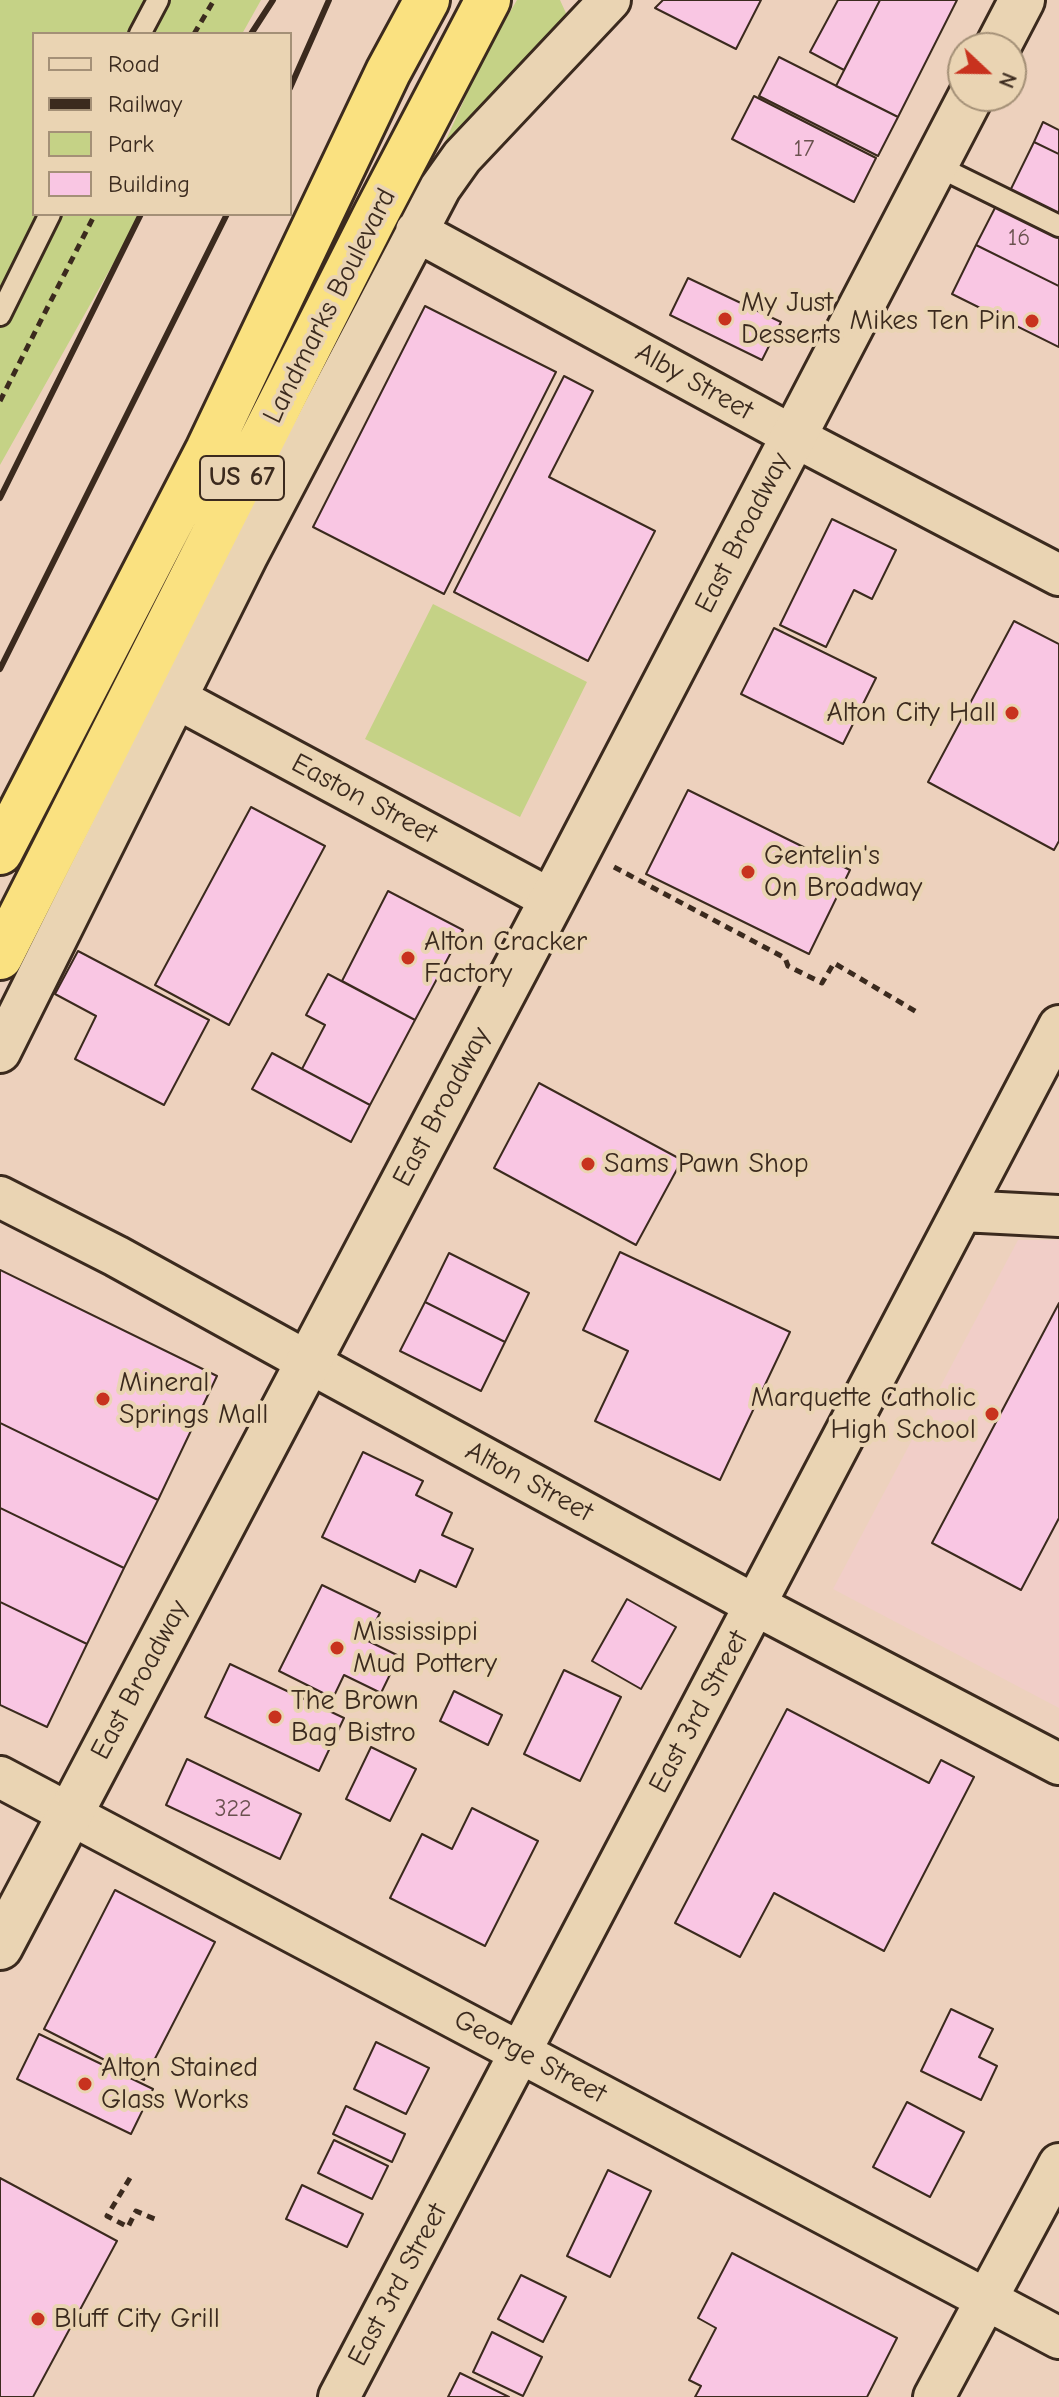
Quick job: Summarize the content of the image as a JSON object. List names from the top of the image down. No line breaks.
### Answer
{"streets":{"highway":["Landmarks Boulevard","US 67"],"street":["Alby Street","East Broadway","Easton Street","Alton Street","East 3rd Street","George Street"]},"crossings":[["Alby Street","East Broadway"],["East Broadway","Easton Street"],["East Broadway","Alton Street"],["East Broadway","George Street"],["Alton Street","East 3rd Street"],["East 3rd Street","George Street"]],"places":["My Just Desserts","Mikes Ten Pin","Alton City Hall","Gentelin's On Broadway","Alton Cracker Factory","Sams Pawn Shop","Mineral Springs Mall","Marquette Catholic High School","Mississippi Mud Pottery","The Brown Bag Bistro","Alton Stained Glass Works","Bluff City Grill"],"house_numbers":["17","16","322"],"legend":["Road","Railway","Park","Building"],"north":"right"}
